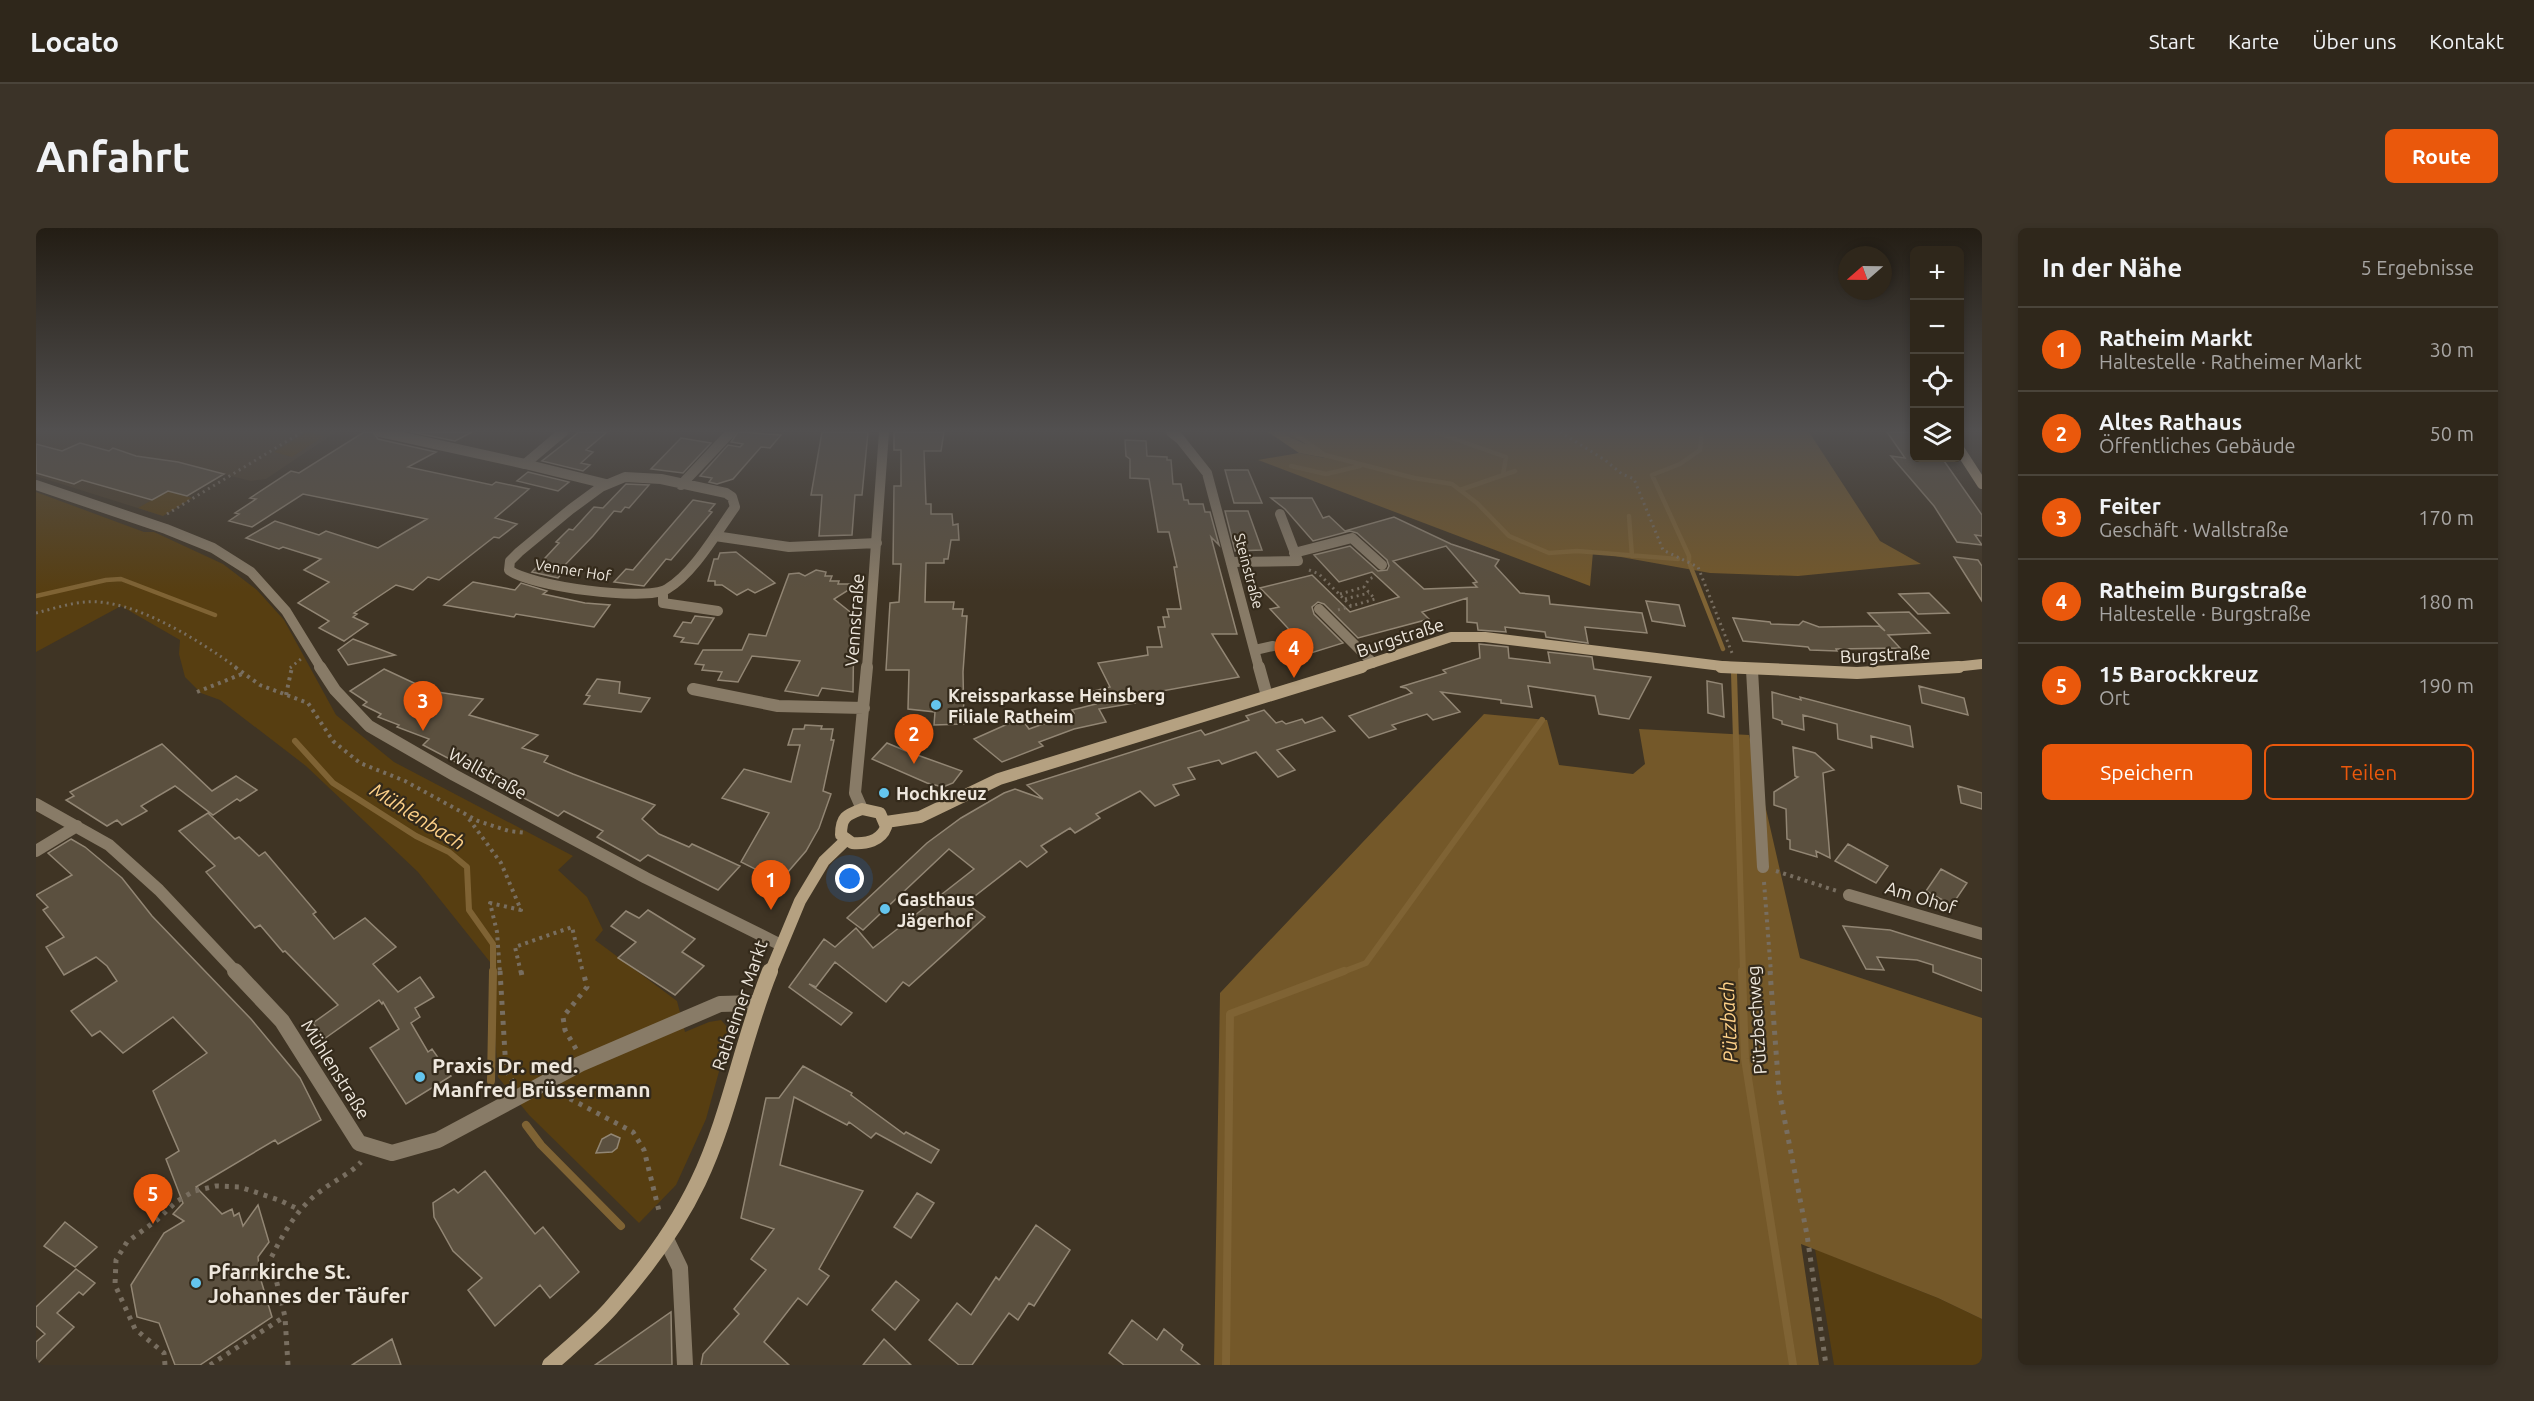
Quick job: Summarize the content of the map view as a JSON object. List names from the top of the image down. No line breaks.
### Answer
{"streets":{"street":["Venner Hof","Steinstraße","Vennstraße","Burgstraße","Wallstraße","Am Ohof","Ratheimer Markt","Mühlenstraße"],"path":["Pützbachweg"]},"crossings":[["Steinstraße","Burgstraße"],["Vennstraße","Burgstraße"],["Vennstraße","Ratheimer Markt"],["Burgstraße","Ratheimer Markt"],["Wallstraße","Ratheimer Markt"],["Ratheimer Markt","Mühlenstraße"]],"water":["Mühlenbach","Pützbach"],"places":["Kreissparkasse Heinsberg Filiale Ratheim","Hochkreuz","Gasthaus Jägerhof","Praxis Dr. med. Manfred Brüssermann","Pfarrkirche St. Johannes der Täufer"],"north":"left","page":{"header":"Locato","nav":["Start","Karte","Über uns","Kontakt"],"buttons":["Route",["Speichern","Teilen"]],"title":"Anfahrt","heading":["In der Nähe","5 Ergebnisse"],"map_buttons":["+","−"],"list":[{"mark":"1","name":"Ratheim Markt","note":"Haltestelle · Ratheimer Markt","value":"30 m"},{"mark":"2","name":"Altes Rathaus","note":"Öffentliches Gebäude","value":"50 m"},{"mark":"3","name":"Feiter","note":"Geschäft · Wallstraße","value":"170 m"},{"mark":"4","name":"Ratheim Burgstraße","note":"Haltestelle · Burgstraße","value":"180 m"},{"mark":"5","name":"15 Barockkreuz","note":"Ort","value":"190 m"}],"pins":["4","3","2","1","5"]}}
